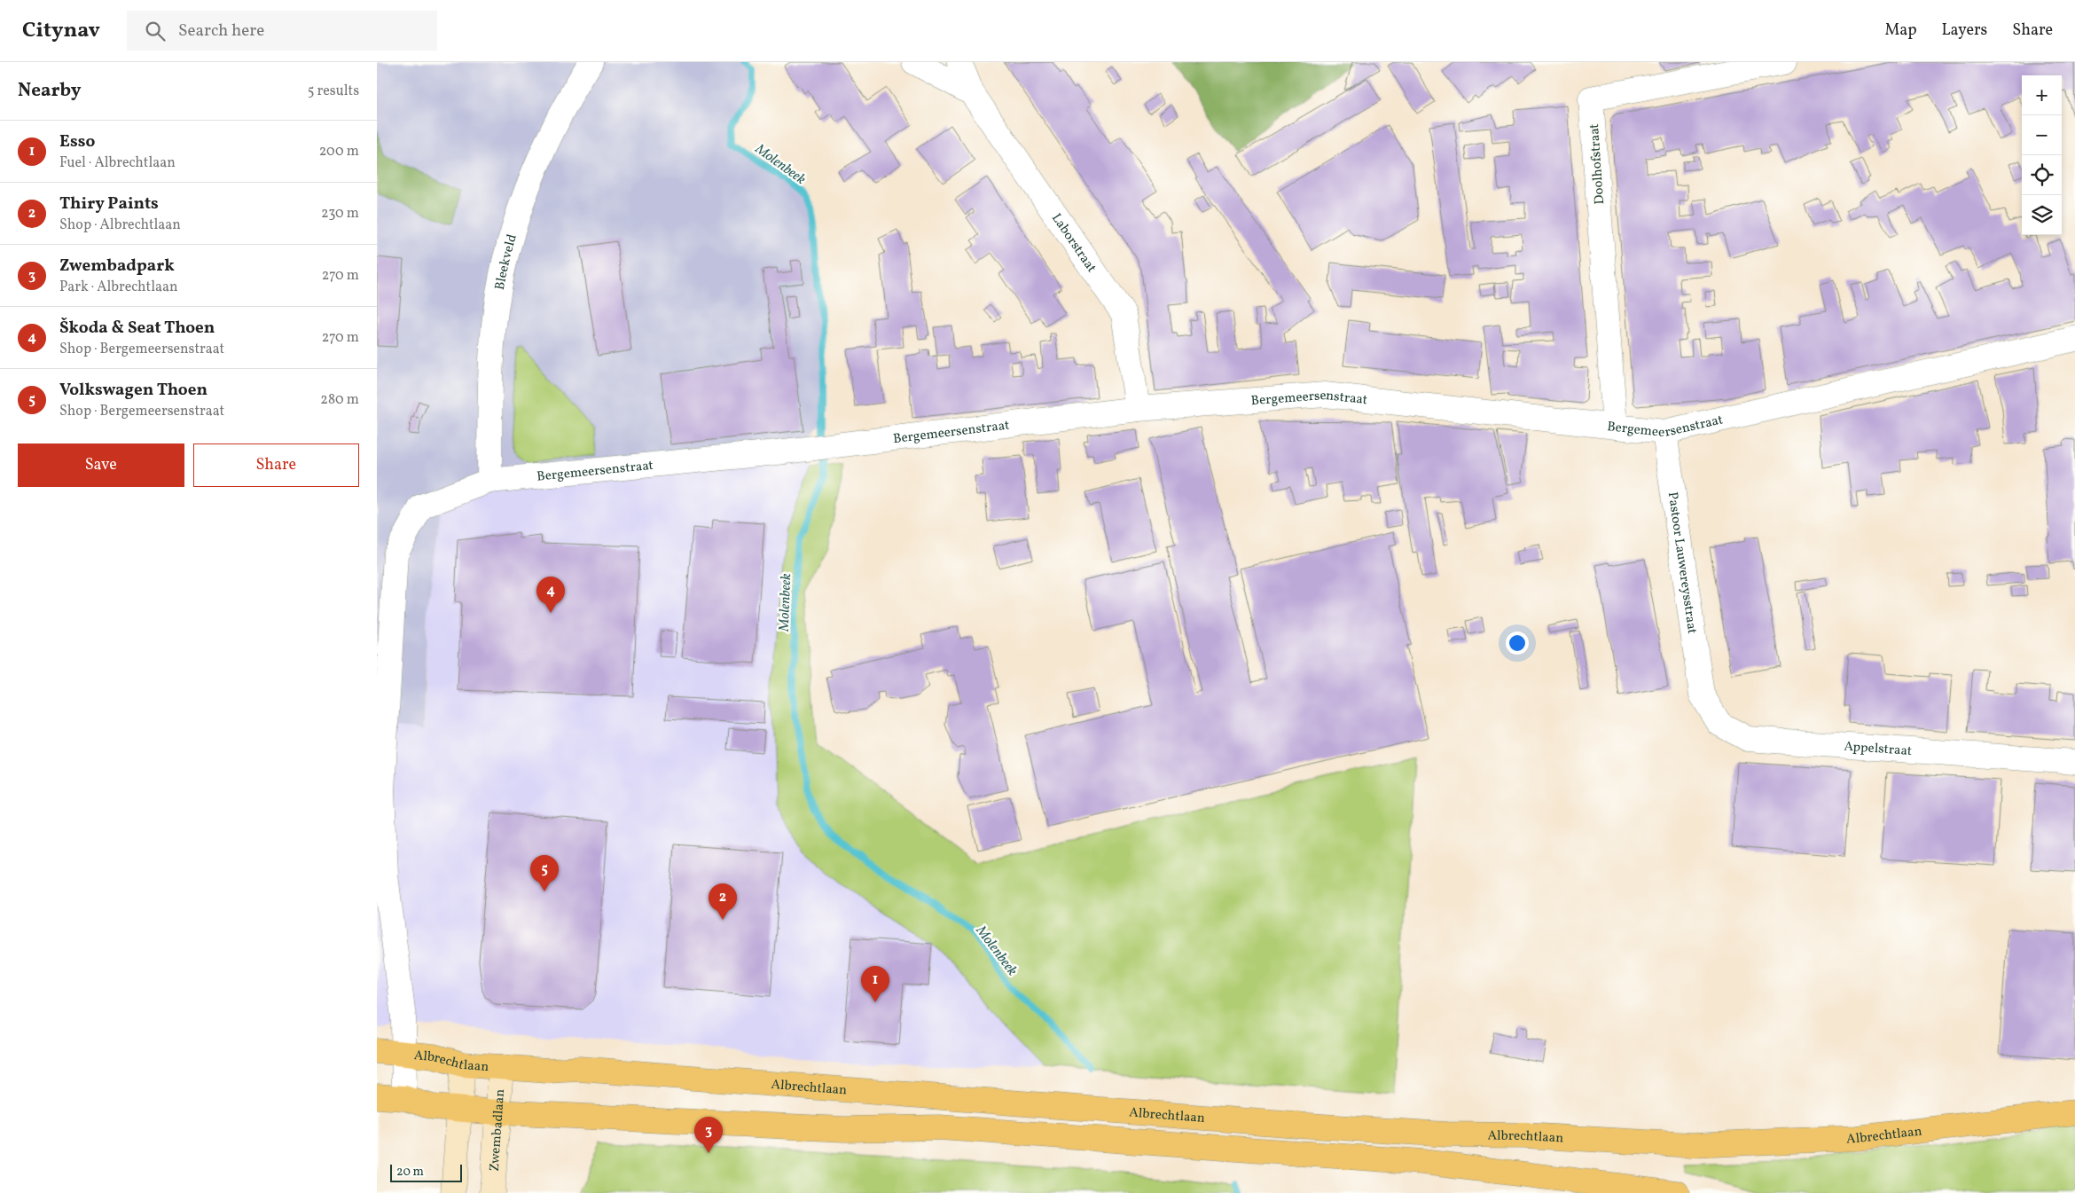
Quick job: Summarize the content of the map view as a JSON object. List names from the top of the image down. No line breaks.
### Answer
{"streets":{"main road":["Albrechtlaan"],"street":["Doolhofstraat","Laborstraat","Bleekveld","Bergemeersenstraat","Pastoor Lauwereysstraat","Appelstraat","Zwembadlaan"]},"crossings":[["Doolhofstraat","Bergemeersenstraat"],["Laborstraat","Bergemeersenstraat"],["Bleekveld","Bergemeersenstraat"],["Bergemeersenstraat","Pastoor Lauwereysstraat"],["Bergemeersenstraat","Albrechtlaan"],["Pastoor Lauwereysstraat","Appelstraat"],["Albrechtlaan","Zwembadlaan"]],"water":["Molenbeek"],"scale_bar":"20 m","page":{"header":"Citynav","search":"Search here","nav":["Map","Layers","Share"],"heading":["Nearby","5 results"],"map_buttons":["+","−"],"list":[{"mark":"1","name":"Esso","note":"Fuel · Albrechtlaan","value":"200 m"},{"mark":"2","name":"Thiry Paints","note":"Shop · Albrechtlaan","value":"230 m"},{"mark":"3","name":"Zwembadpark","note":"Park · Albrechtlaan","value":"270 m"},{"mark":"4","name":"Škoda & Seat Thoen","note":"Shop · Bergemeersenstraat","value":"270 m"},{"mark":"5","name":"Volkswagen Thoen","note":"Shop · Bergemeersenstraat","value":"280 m"}],"buttons":["Save","Share"],"pins":["4","5","2","1","3"],"scale":"20 m"}}
